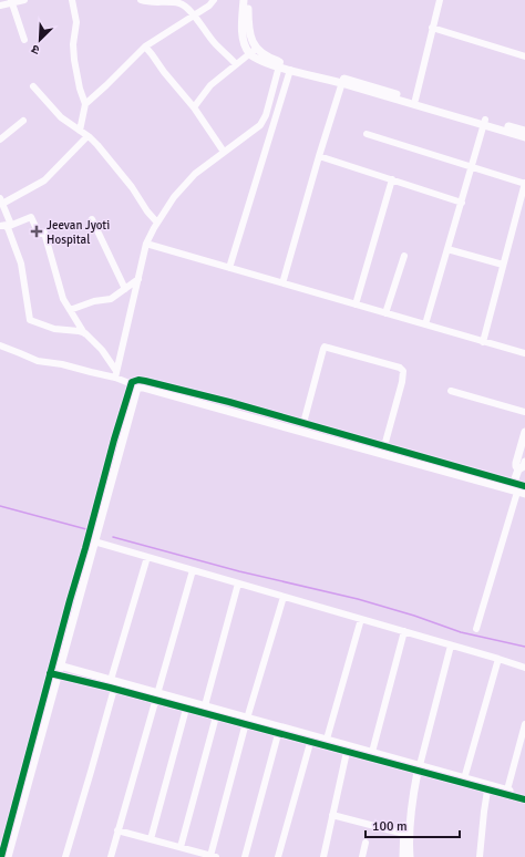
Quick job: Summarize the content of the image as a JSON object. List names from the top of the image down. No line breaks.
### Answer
{"places":{"health":["Jeevan Jyoti Hospital"]},"scale_bar":"100 m","north":"bottom left"}
